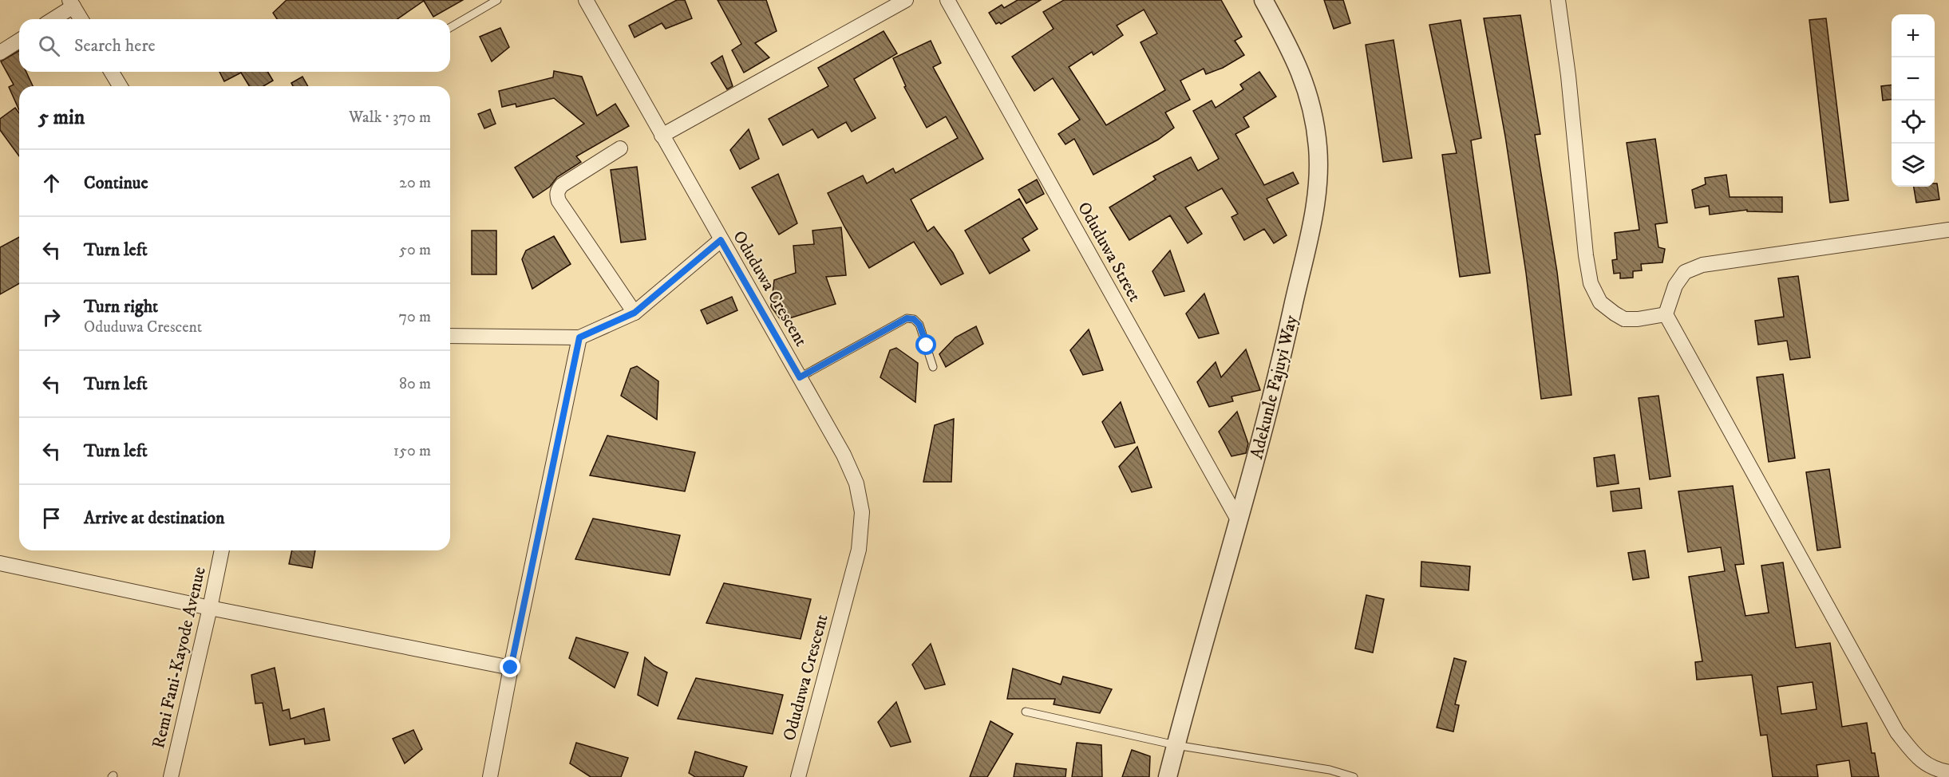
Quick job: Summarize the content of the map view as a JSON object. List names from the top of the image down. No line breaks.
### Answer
{"streets":{"street":["Oduduwa Street","Oduduwa Crescent","Adekunle Fajuyi Way","Remi Fani-Kayode Avenue"]},"crossings":[["Oduduwa Street","Adekunle Fajuyi Way"]],"page":{"map_buttons":["+","−"],"search":"Search here","heading":["5 min","Walk · 370 m"],"list":[["Continue","20 m"],["Turn left","50 m"],["Turn right","Oduduwa Crescent","70 m"],["Turn left","80 m"],["Turn left","150 m"],"Arrive at destination"]}}
